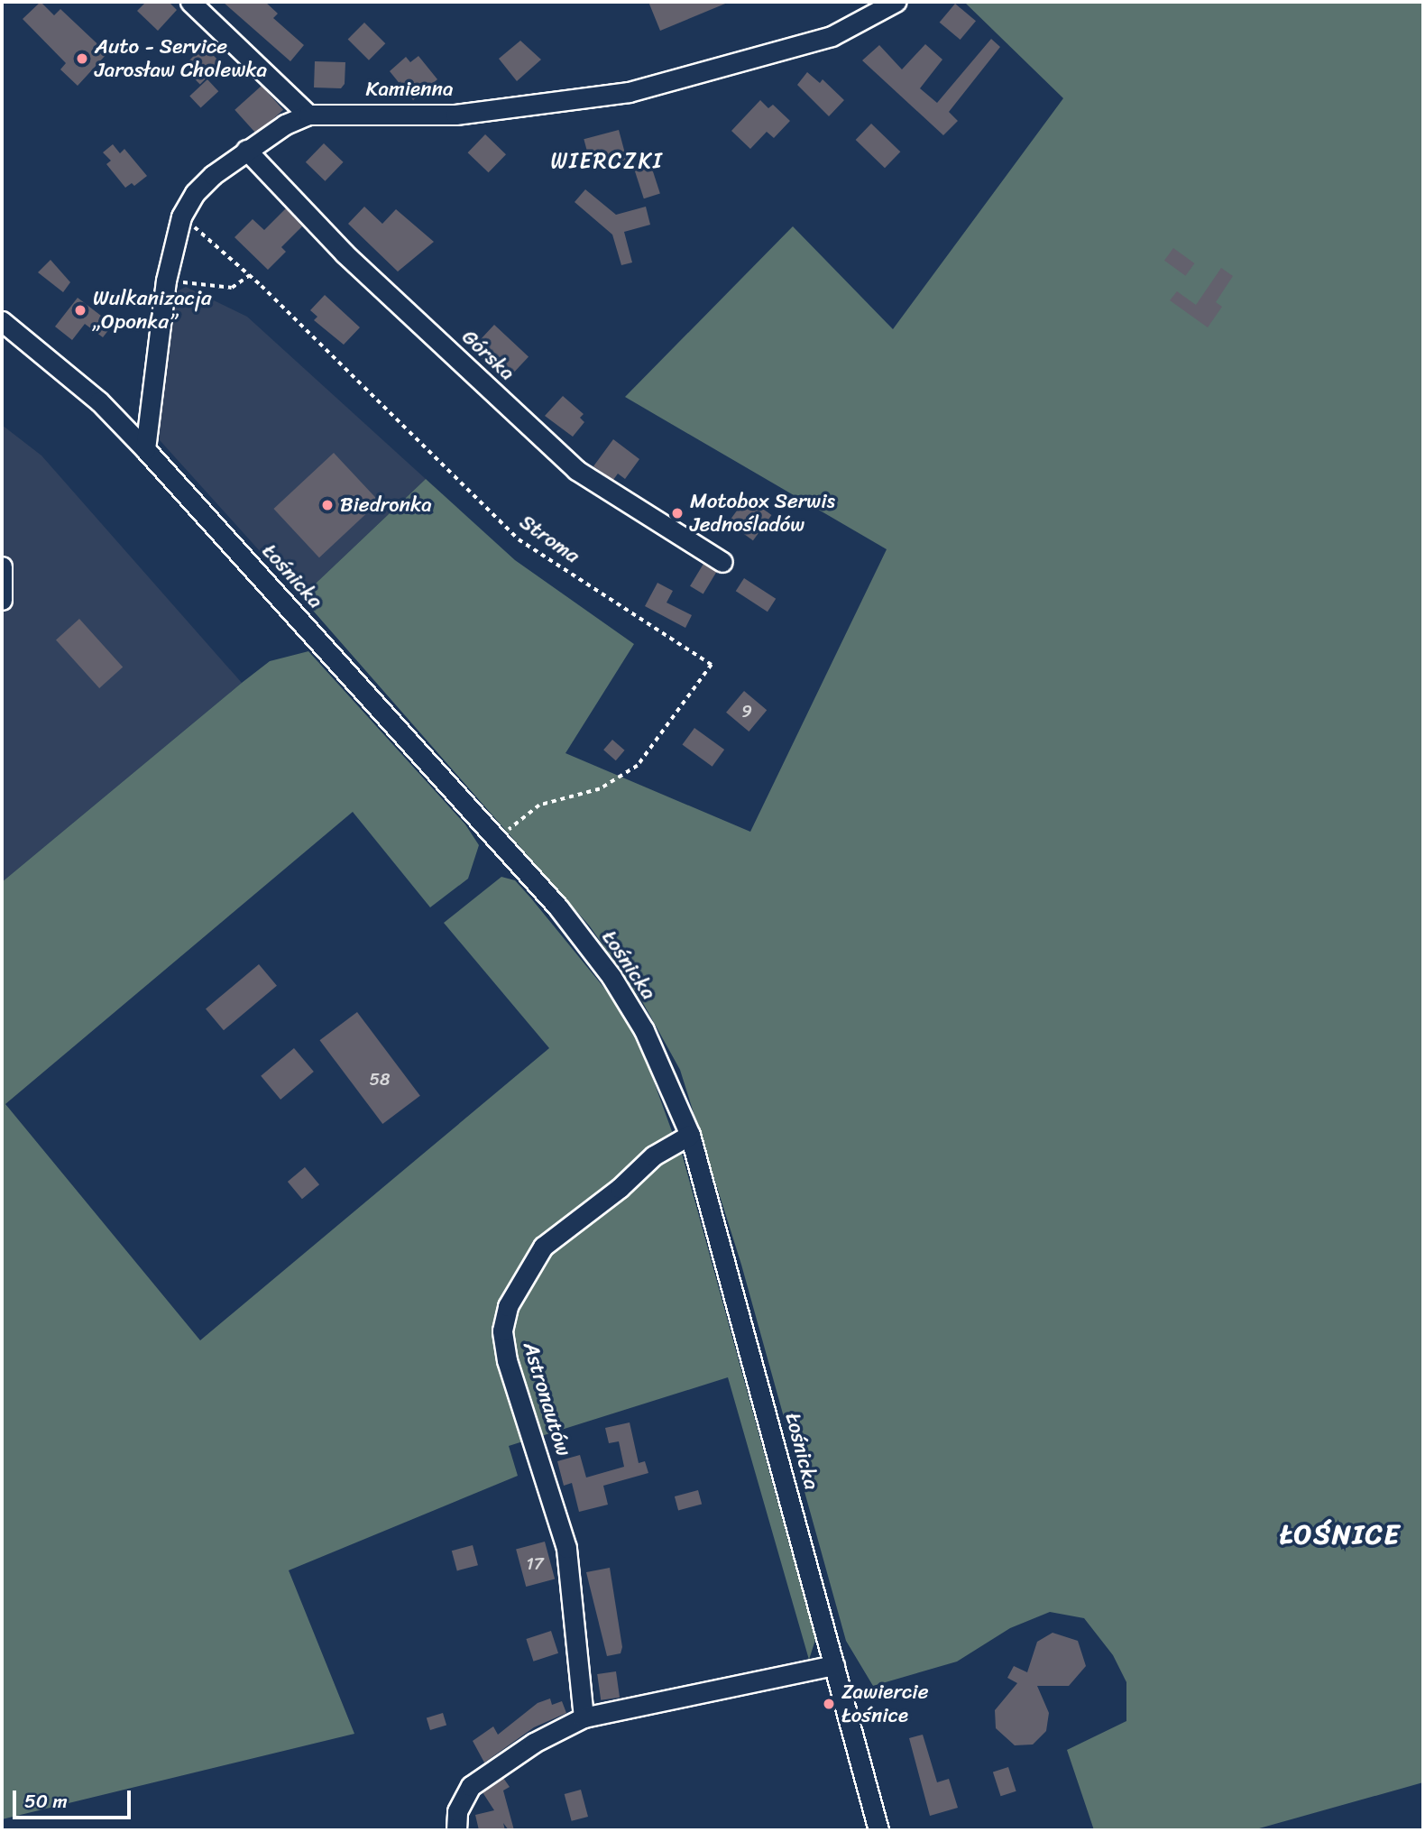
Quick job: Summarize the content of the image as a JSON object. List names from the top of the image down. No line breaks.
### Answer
{"streets":{"street":["Kamienna","Górska","Łośnicka","Astronautów"],"path":["Stroma"]},"crossings":[["Kamienna","Górska"],["Kamienna","Stroma"],["Kamienna","Łośnicka"],["Stroma","Łośnicka"],["Łośnicka","Astronautów"]],"districts":["WIERCZKI","ŁOŚNICE"],"places":["Auto - Service Jarosław Cholewka","Wulkanizacja „Oponka”","Biedronka","Motobox Serwis Jednośladów","Zawiercie Łośnice"],"house_numbers":["9","58","17"],"scale_bar":"50 m"}
